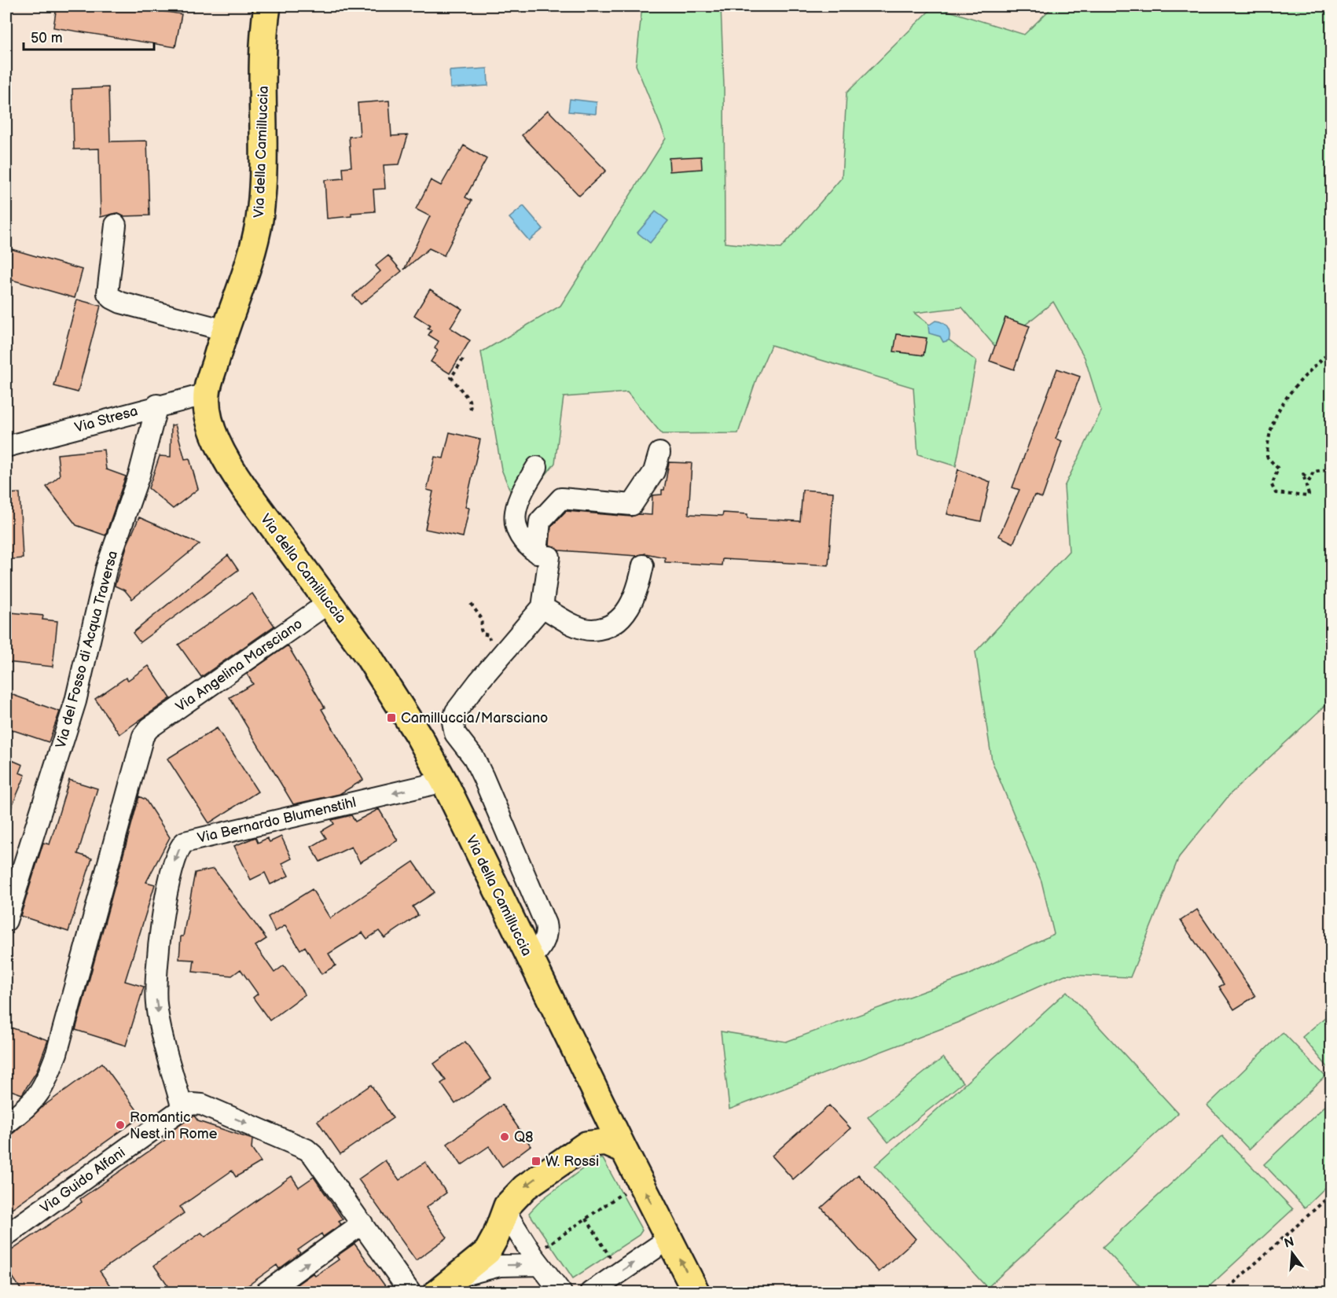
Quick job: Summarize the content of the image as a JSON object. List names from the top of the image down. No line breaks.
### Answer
{"streets":{"main road":["Via della Camilluccia"],"street":["Via Stresa","Via del Fosso di Acqua Traversa","Via Angelina Marsciano","Via Bernardo Blumenstihl","Via Guido Alfani"]},"crossings":[["Via della Camilluccia","Via Stresa"],["Via della Camilluccia","Via Angelina Marsciano"],["Via della Camilluccia","Via Bernardo Blumenstihl"],["Via Stresa","Via del Fosso di Acqua Traversa"],["Via Bernardo Blumenstihl","Via Guido Alfani"]],"places":{"transit":["Camilluccia/Marsciano","W. Rossi"],"other":["Romantic Nest in Rome","Q8"]},"scale_bar":"50 m","north":"top"}
